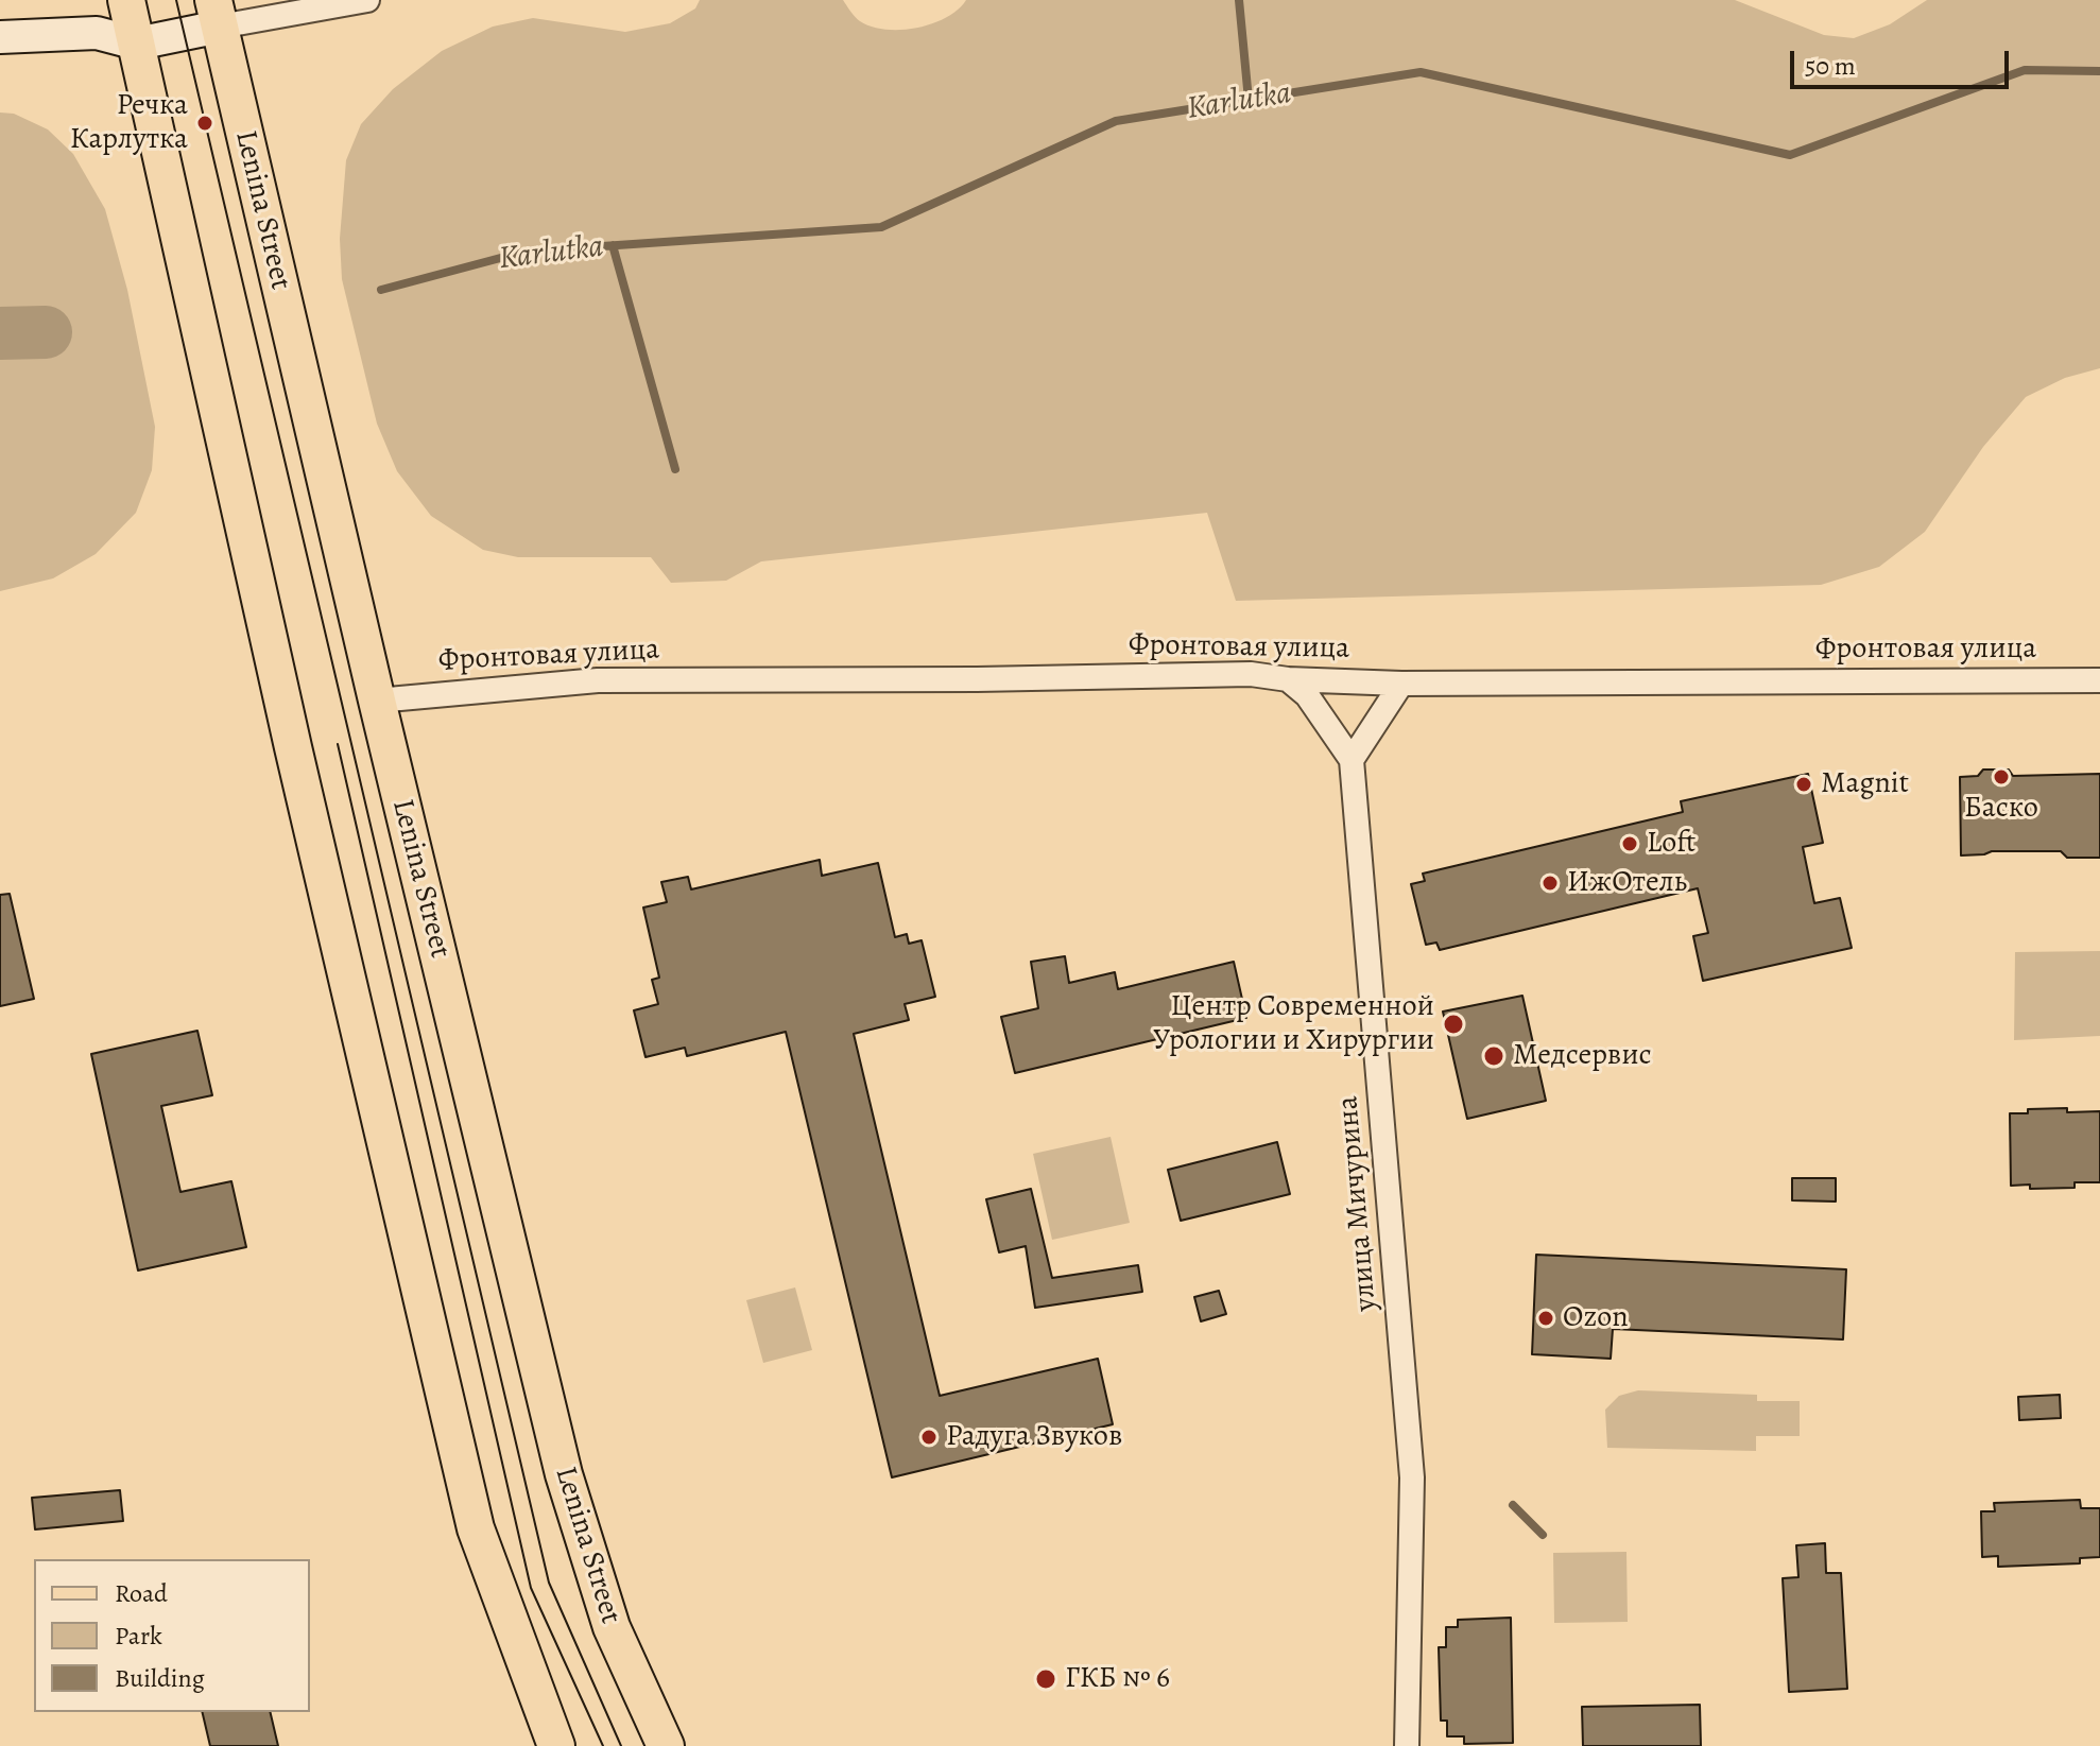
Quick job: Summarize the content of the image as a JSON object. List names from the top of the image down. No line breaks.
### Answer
{"streets":{"main road":["Lenina Street"],"street":["Фронтовая улица","улица Мичурина"]},"crossings":[["Lenina Street","Фронтовая улица"],["Фронтовая улица","улица Мичурина"]],"water":["Karlutka"],"places":["Речка Карлутка","Баско","Magnit","Loft","ИжОтель","Центр Современной Урологии и Хирургии","Медсервис","Ozon","Радуга Звуков","ГКБ № 6"],"legend":["Road","Park","Building"],"scale_bar":"50 m"}
